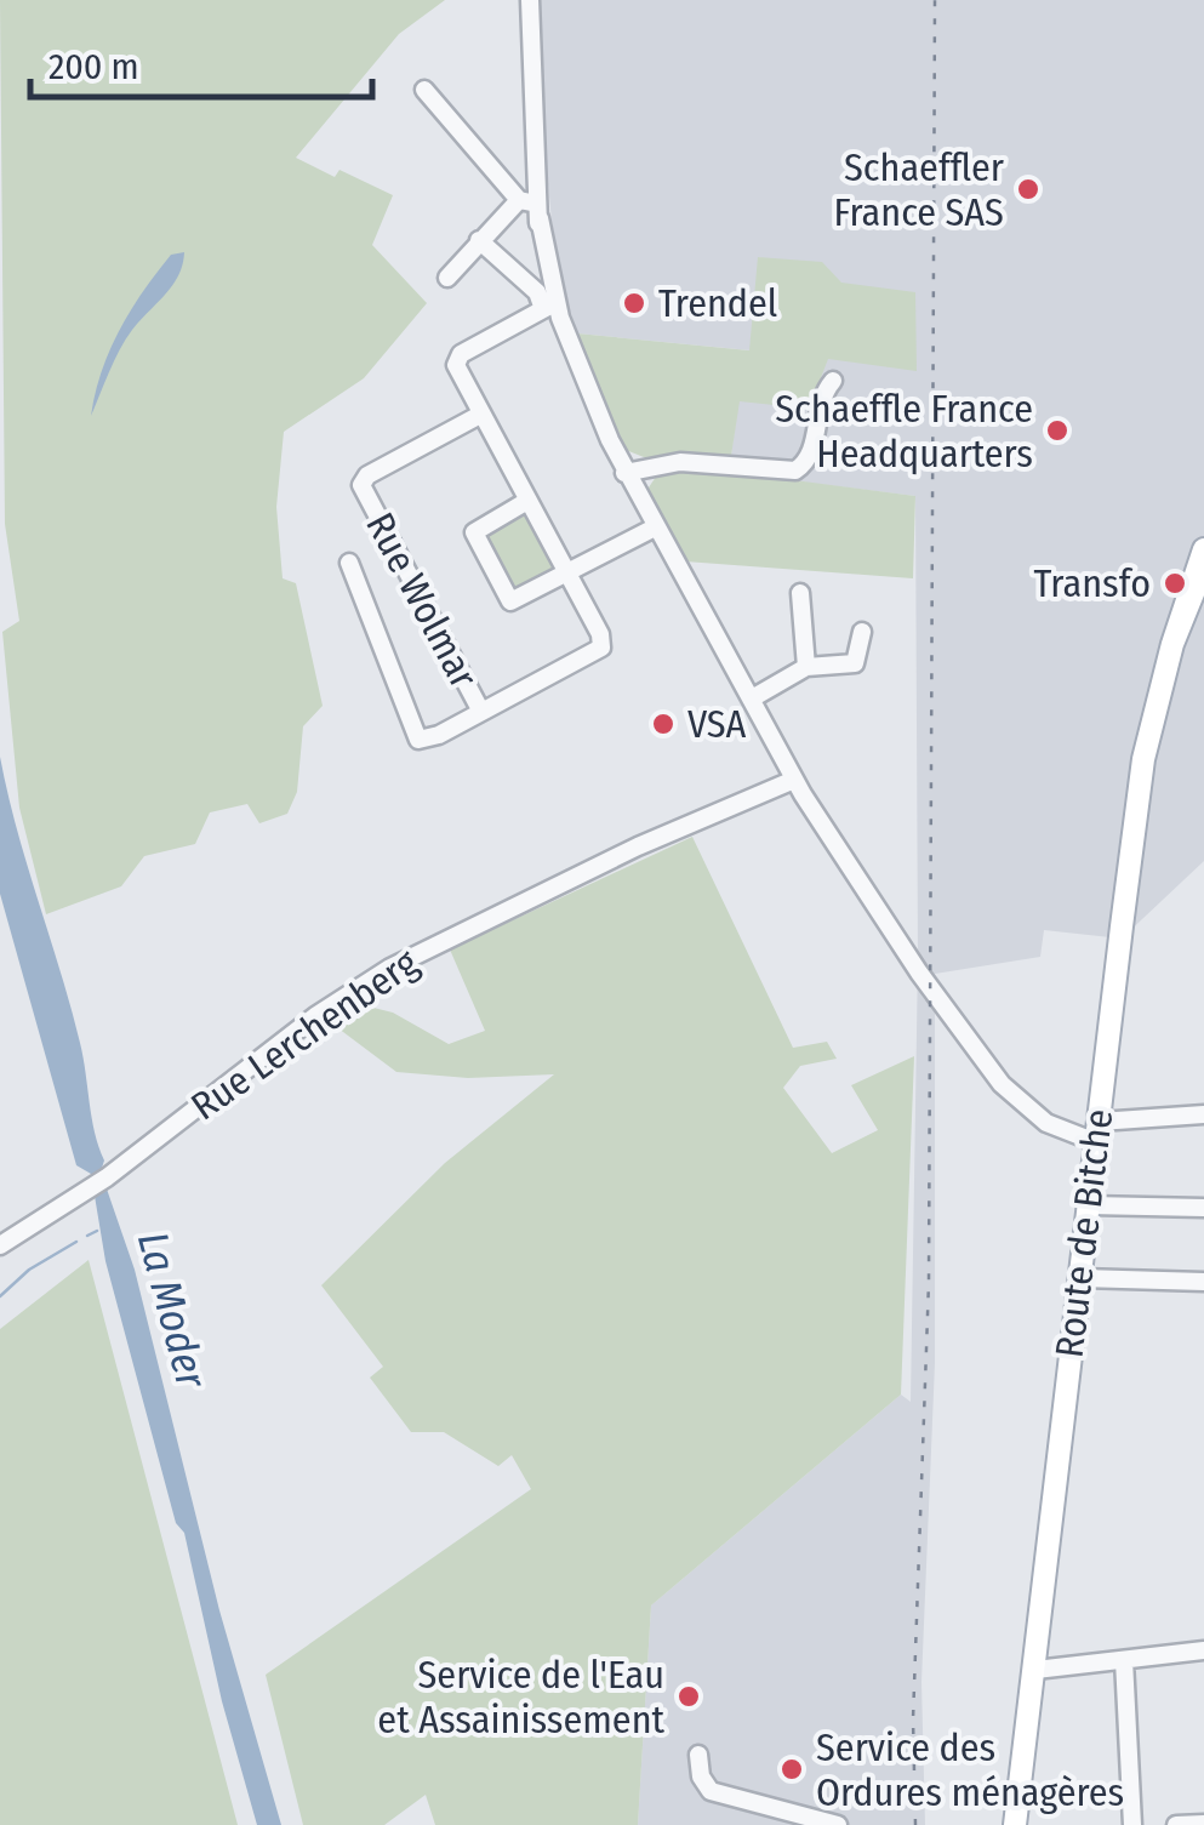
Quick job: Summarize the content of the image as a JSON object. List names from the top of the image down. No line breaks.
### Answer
{"streets":{"main road":["Route de Bitche"],"street":["Rue Wolmar","Rue Lerchenberg"]},"water":["La Moder"],"places":["Schaeffler France SAS","Trendel","Schaeffle France Headquarters","Transfo","VSA","Service de l'Eau et Assainissement","Service des Ordures ménagères"],"scale_bar":"200 m"}
